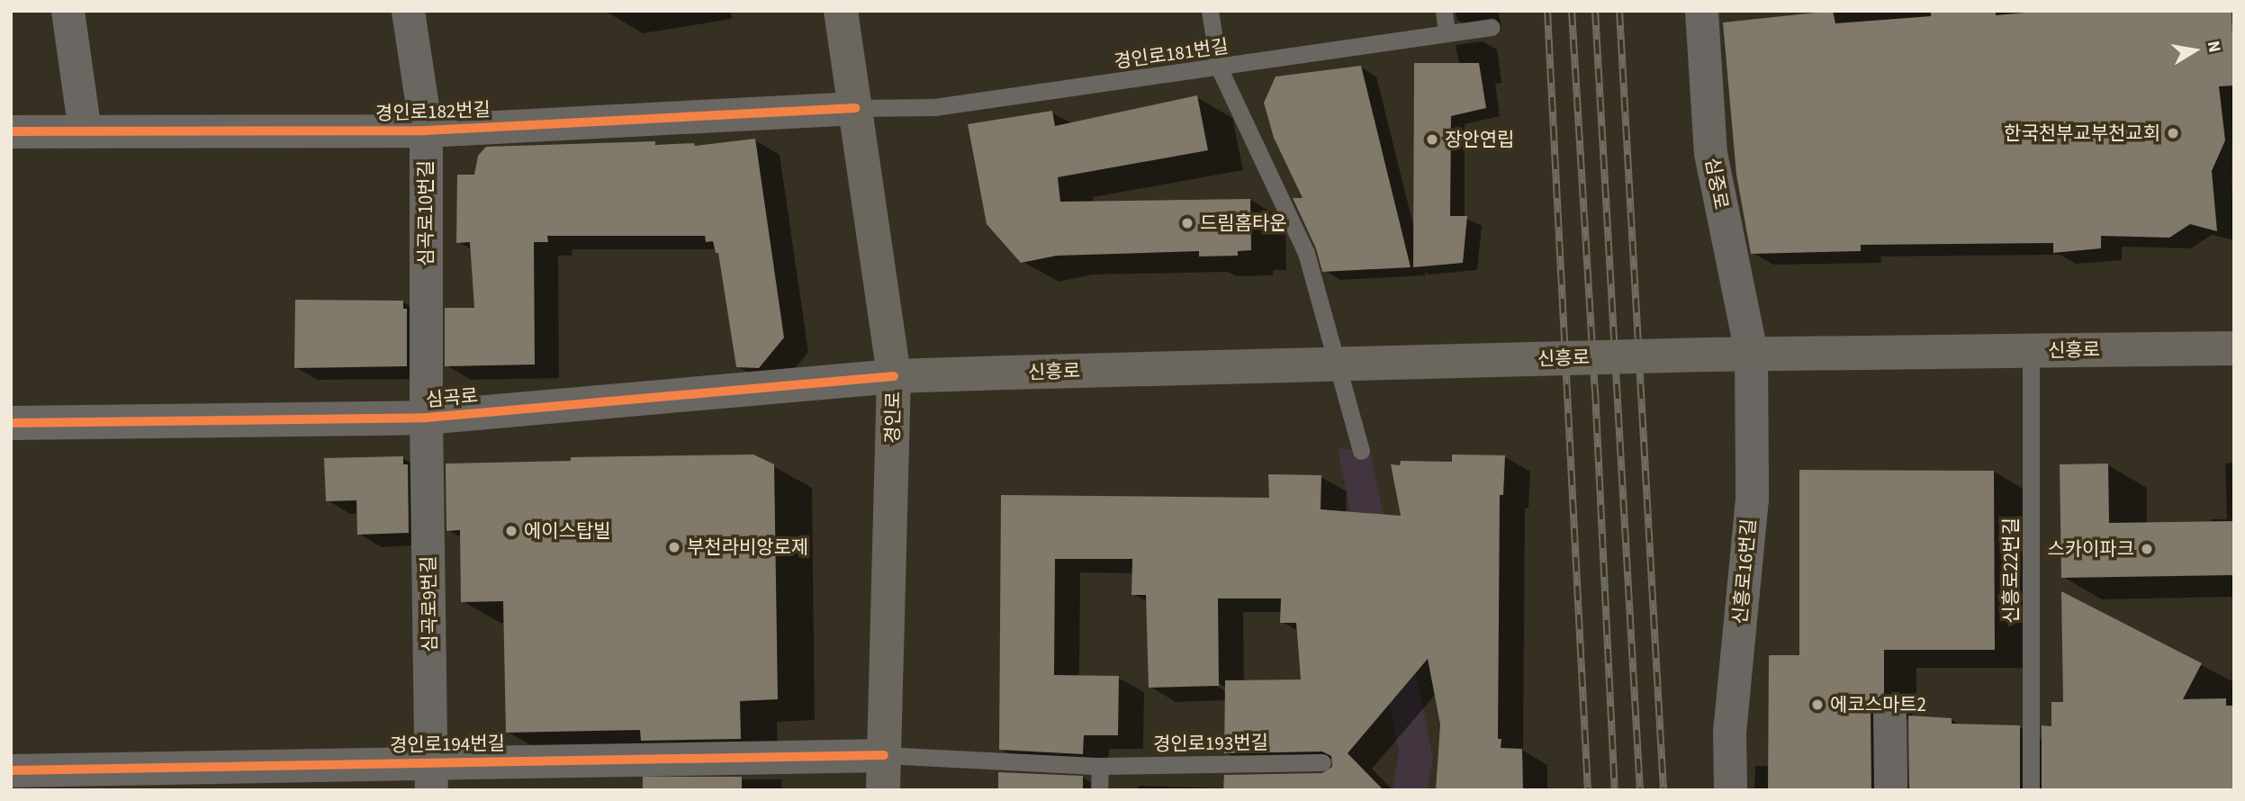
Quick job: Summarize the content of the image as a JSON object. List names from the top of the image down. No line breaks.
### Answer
{"streets":{"main road":["신흥로","경인로"],"street":["경인로182번길","심중로","심곡로10번길","심곡로","신흥로16번길","심곡로9번길","경인로194번길"],"lane":["경인로181번길","신흥로22번길","경인로193번길"]},"crossings":[["경인로181번길","경인로182번길"],["경인로181번길","경인로"],["경인로182번길","심곡로10번길"],["경인로182번길","경인로"],["심중로","신흥로"],["심중로","신흥로16번길"],["심곡로10번길","심곡로"],["심곡로10번길","심곡로9번길"],["신흥로","심곡로"],["신흥로","경인로"],["신흥로","신흥로22번길"],["신흥로","신흥로16번길"],["심곡로","경인로"],["심곡로","심곡로9번길"],["경인로","경인로193번길"],["경인로","경인로194번길"],["심곡로9번길","경인로194번길"],["경인로193번길","경인로194번길"]],"places":["한국천부교부천교회","장안연립","드림홈타운","에이스탑빌","부천라비앙로제","스카이파크","에코스마트2"],"north":"right"}
